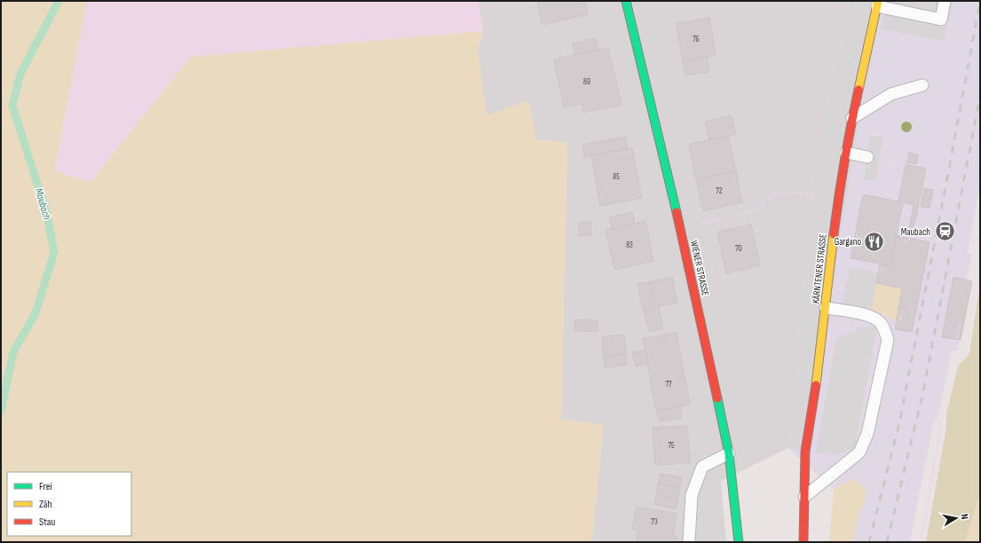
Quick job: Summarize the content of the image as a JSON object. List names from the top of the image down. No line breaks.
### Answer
{"streets":{"street":["WIENER STRASSE","KÄRNTENER STRASSE"]},"water":["Maubach"],"places":{"station":["Maubach"],"restaurant":["Gargano"]},"house_numbers":["76","89","85","72","83","70","77","75","73"],"legend":["Frei","Zäh","Stau"],"north":"right"}
